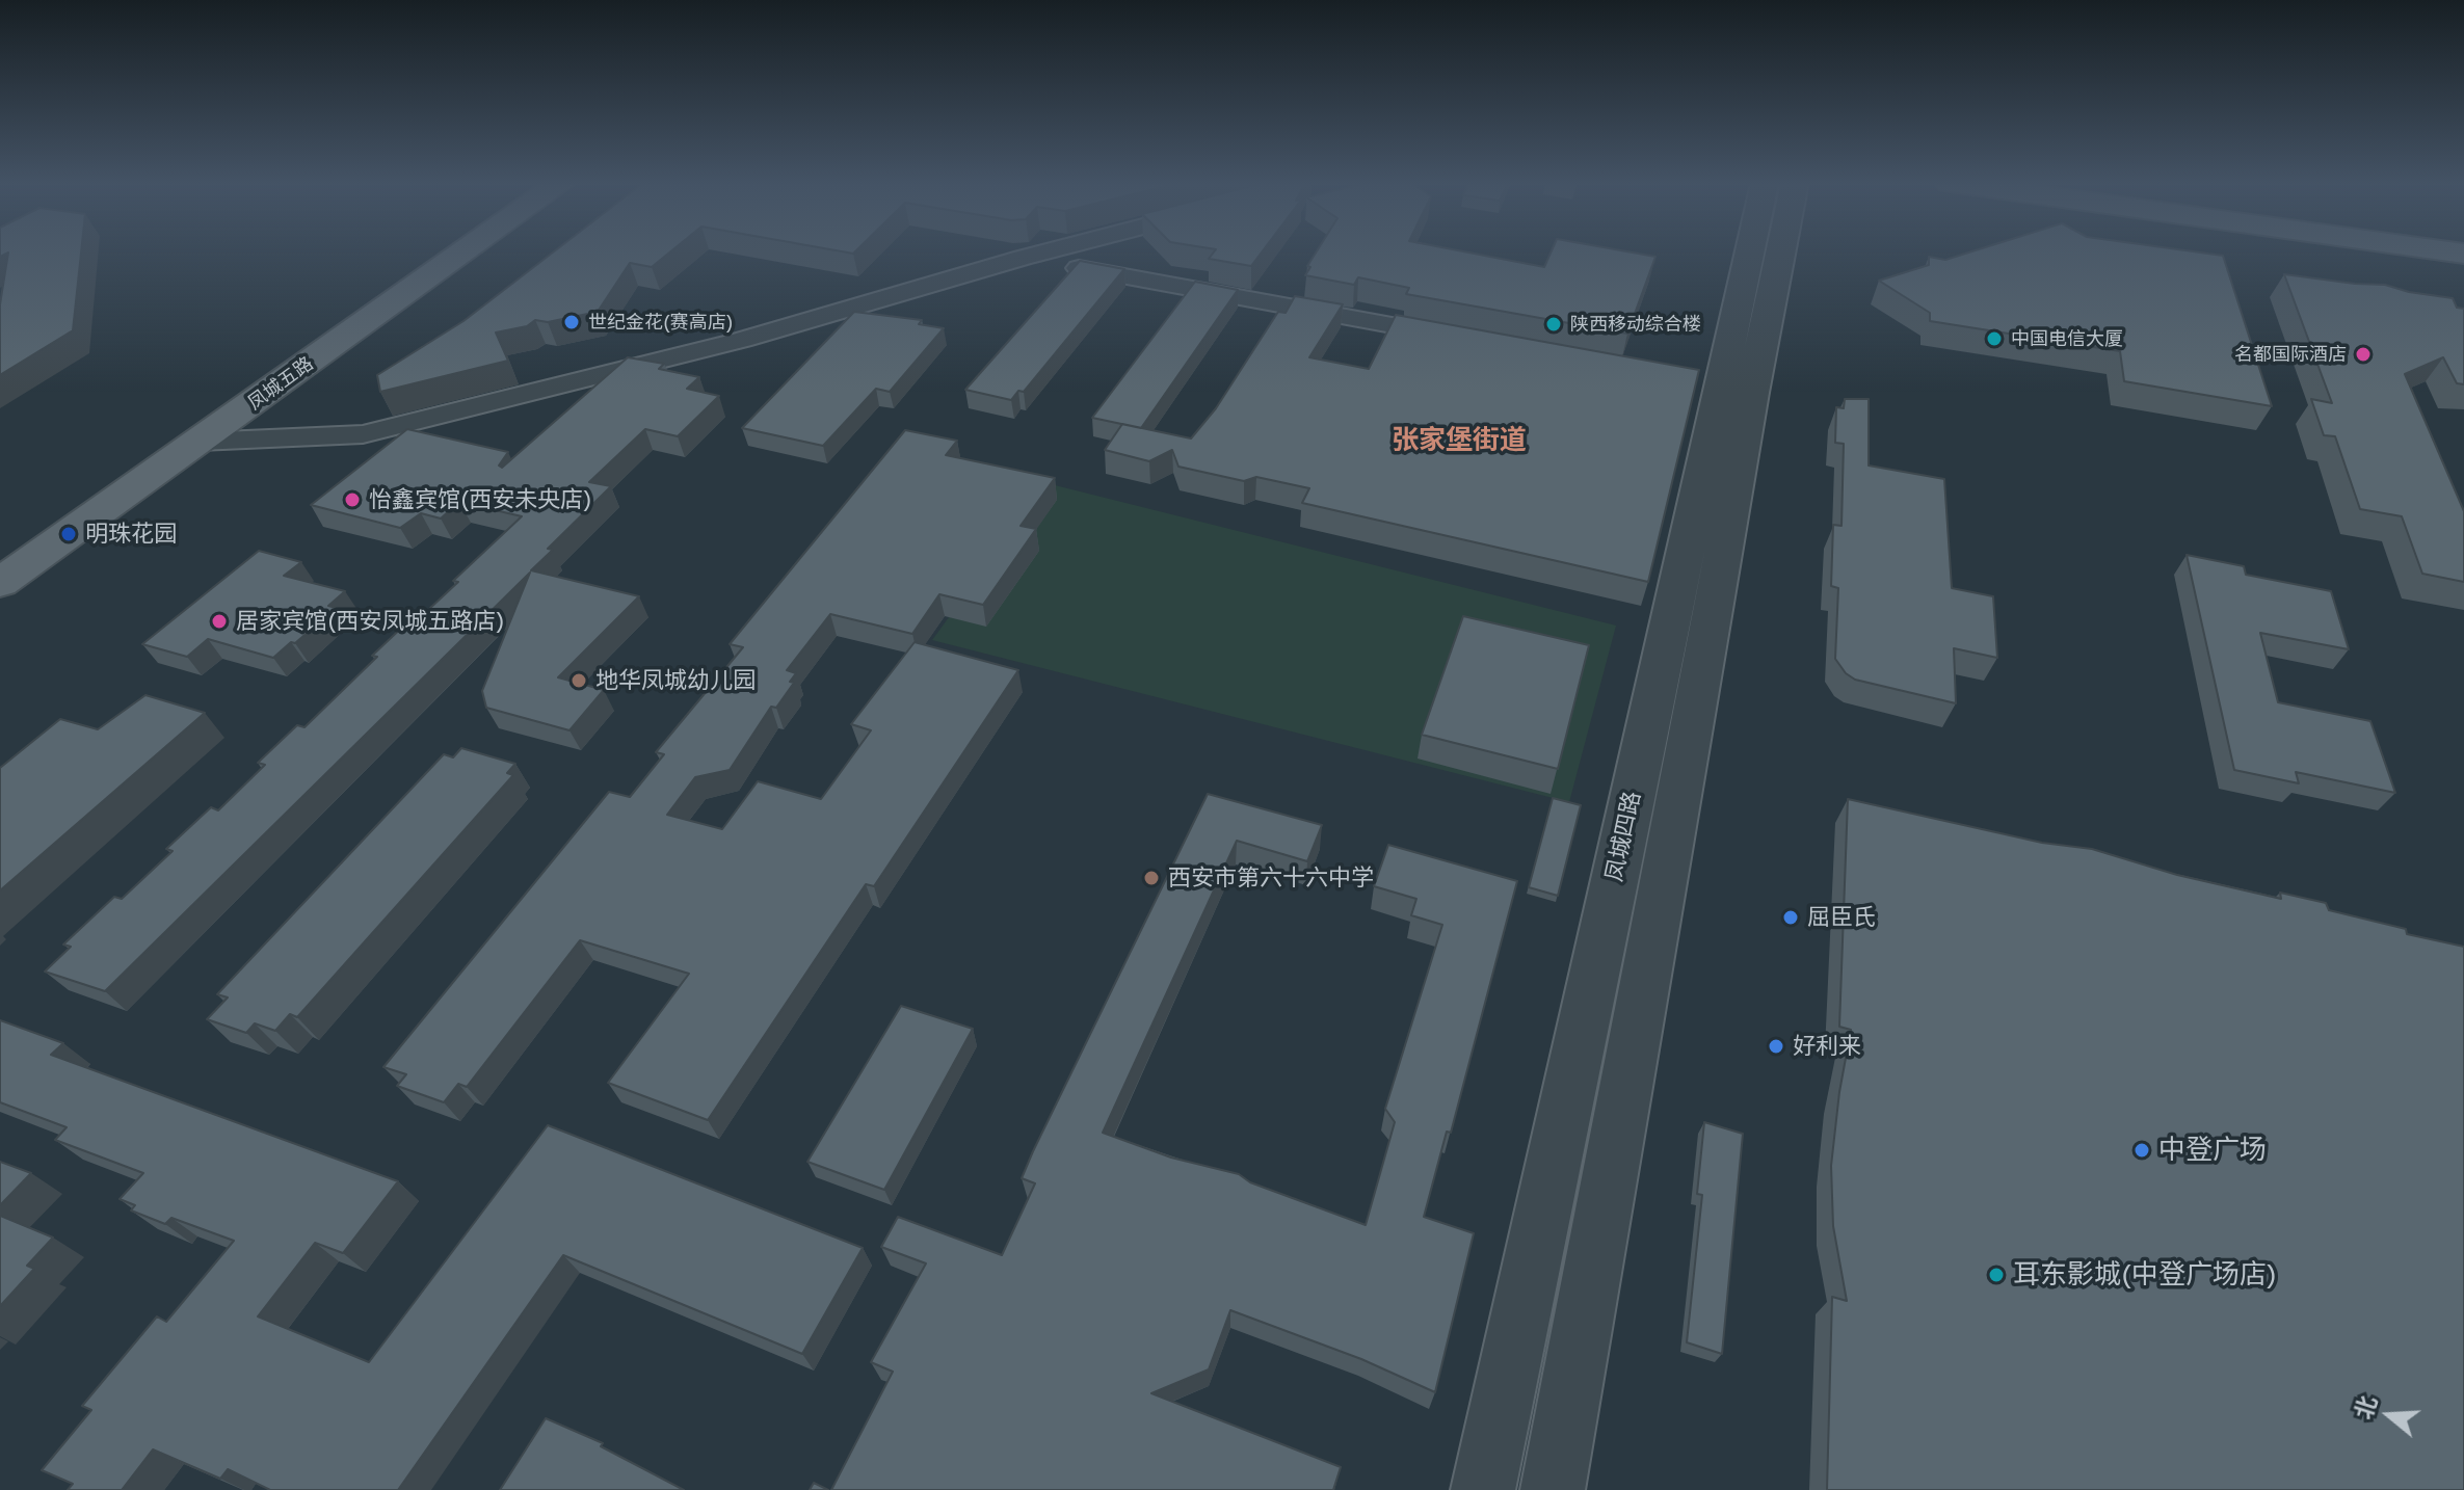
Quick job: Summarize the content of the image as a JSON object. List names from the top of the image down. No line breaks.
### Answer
{"streets":{"main road":["凤城五路"],"street":["凤城四路"]},"districts":["张家堡街道"],"places":["世纪金花(赛高店)","陕西移动综合楼","中国电信大厦","名都国际酒店","怡鑫宾馆(西安未央店)","明珠花园","居家宾馆(西安凤城五路店)","地华凤城幼儿园","西安市第六十六中学","屈臣氏","好利来","中登广场","耳东影城(中登广场店)"],"north":"left"}
